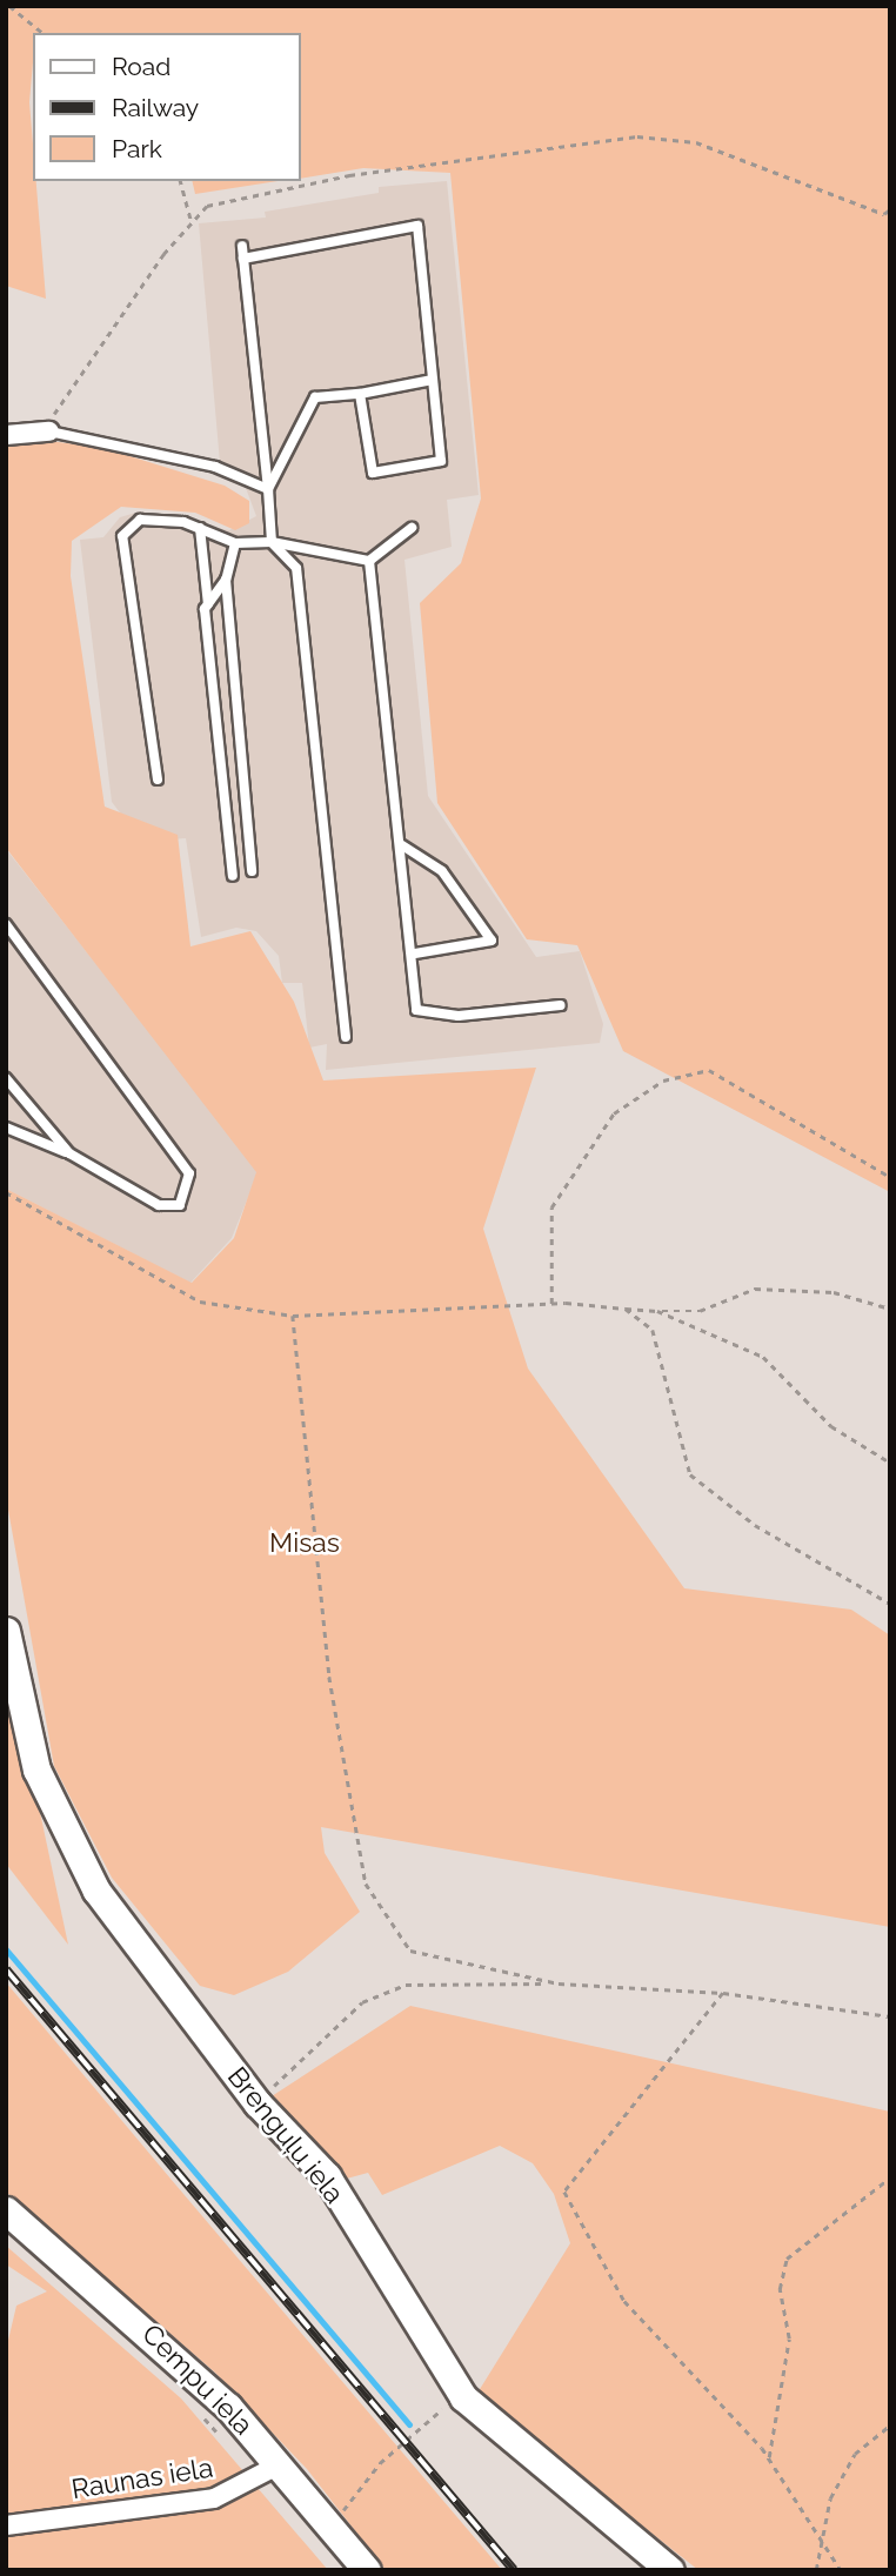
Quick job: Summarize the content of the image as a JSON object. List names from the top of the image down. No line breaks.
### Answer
{"streets":{"street":["Brenguļu iela","Cempu iela","Raunas iela"]},"crossings":[["Cempu iela","Raunas iela"]],"parks":["Misas"],"legend":["Road","Railway","Park"]}
